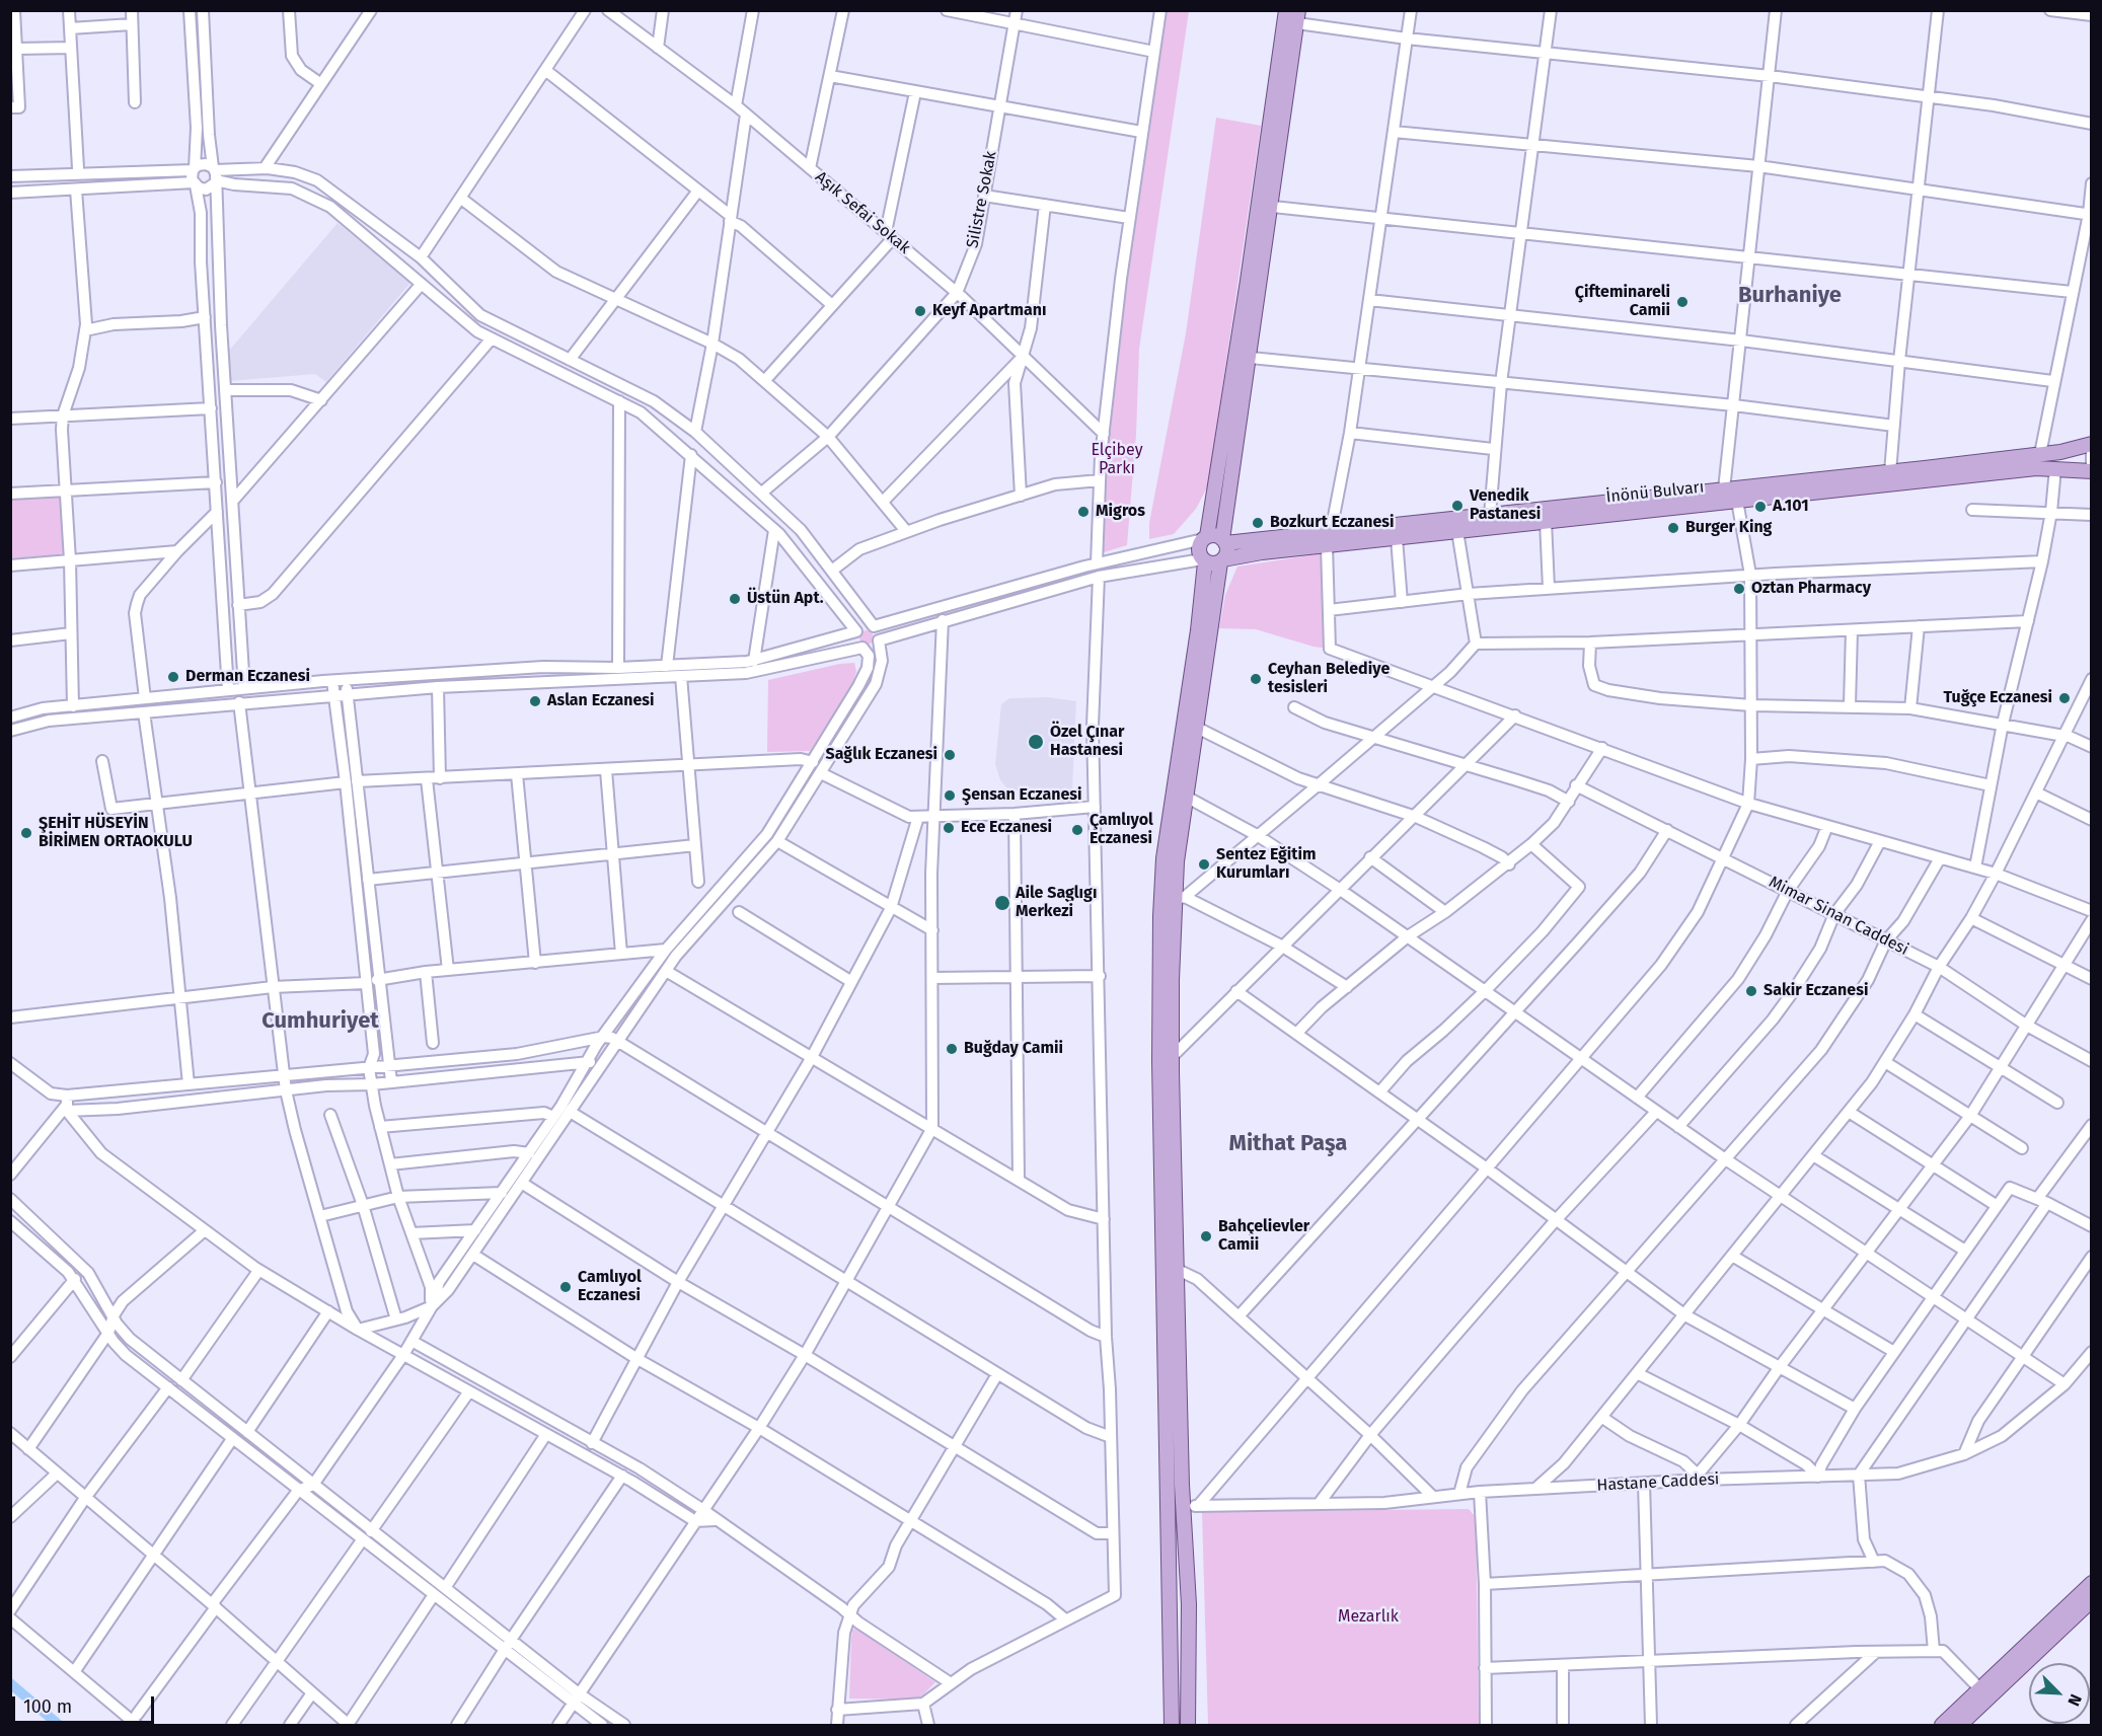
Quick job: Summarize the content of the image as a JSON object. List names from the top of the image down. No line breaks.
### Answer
{"streets":{"main road":["İnönü Bulvarı"],"street":["Silistre Sokak","Aşık Sefai Sokak","Mimar Sinan Caddesi","Hastane Caddesi"]},"crossings":[["Silistre Sokak","Aşık Sefai Sokak"]],"districts":["Burhaniye","Cumhuriyet","Mithat Paşa"],"parks":["Elçibey Parkı","Mezarlık"],"places":["Çifteminareli Camii","Keyf Apartmanı","Venedik Pastanesi","A.101","Migros","Bozkurt Eczanesi","Burger King","Oztan Pharmacy","Üstün Apt.","Derman Eczanesi","Ceyhan Belediye tesisleri","Tuğçe Eczanesi","Aslan Eczanesi","Özel Çınar Hastanesi","Sağlık Eczanesi","Şensan Eczanesi","Ece Eczanesi","Çamlıyol Eczanesi","ŞEHİT HÜSEYİN BİRİMEN ORTAOKULU","Sentez Eğitim Kurumları","Aile Saglıgı Merkezi","Sakir Eczanesi","Buğday Camii","Bahçelievler Camii","Camlıyol Eczanesi"],"scale_bar":"100 m","north":"bottom right"}
